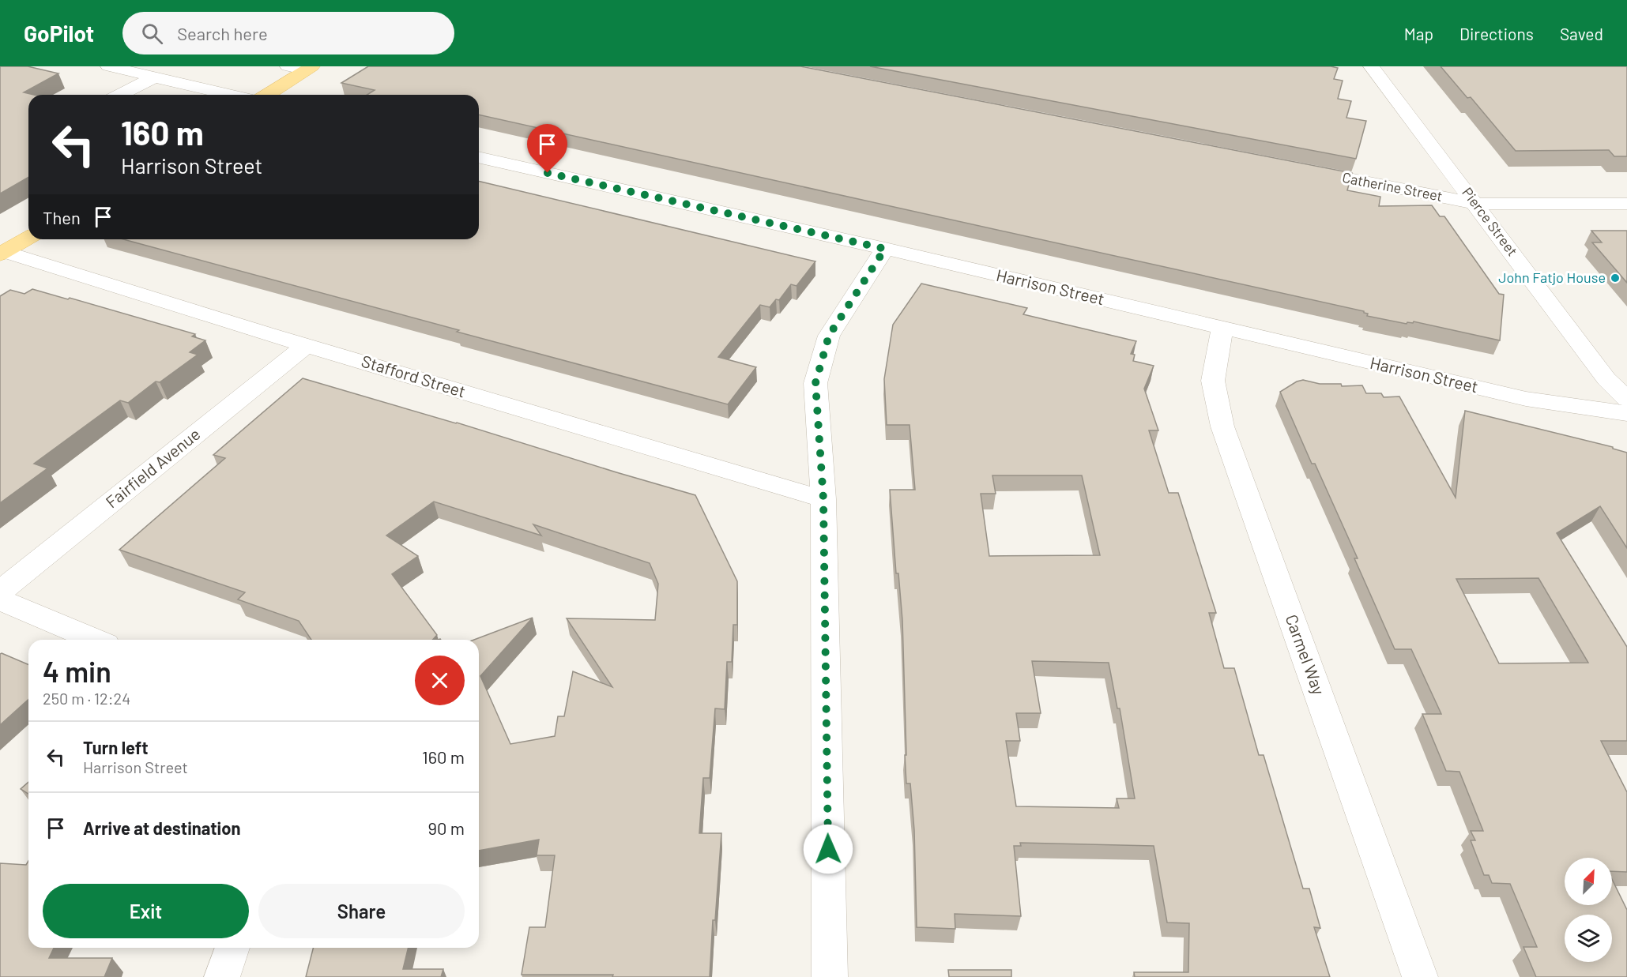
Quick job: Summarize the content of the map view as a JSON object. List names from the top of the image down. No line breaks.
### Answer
{"streets":{"street":["Catherine Street","Pierce Street","Harrison Street","Stafford Street","Fairfield Avenue","Carmel Way"]},"crossings":[["Catherine Street","Pierce Street"],["Harrison Street","Carmel Way"],["Stafford Street","Fairfield Avenue"]],"places":["John Fatjo House"],"north":"top right","page":{"header":"GoPilot","search":"Search here","nav":["Map","Directions","Saved"],"turn":["160 m","Harrison Street"],"then":"Then","heading":["4 min","250 m · 12:24"],"list":[{"name":"Turn left","note":"Harrison Street","value":"160 m"},{"name":"Arrive at destination","value":"90 m"}],"buttons":["Exit","Share"]}}
